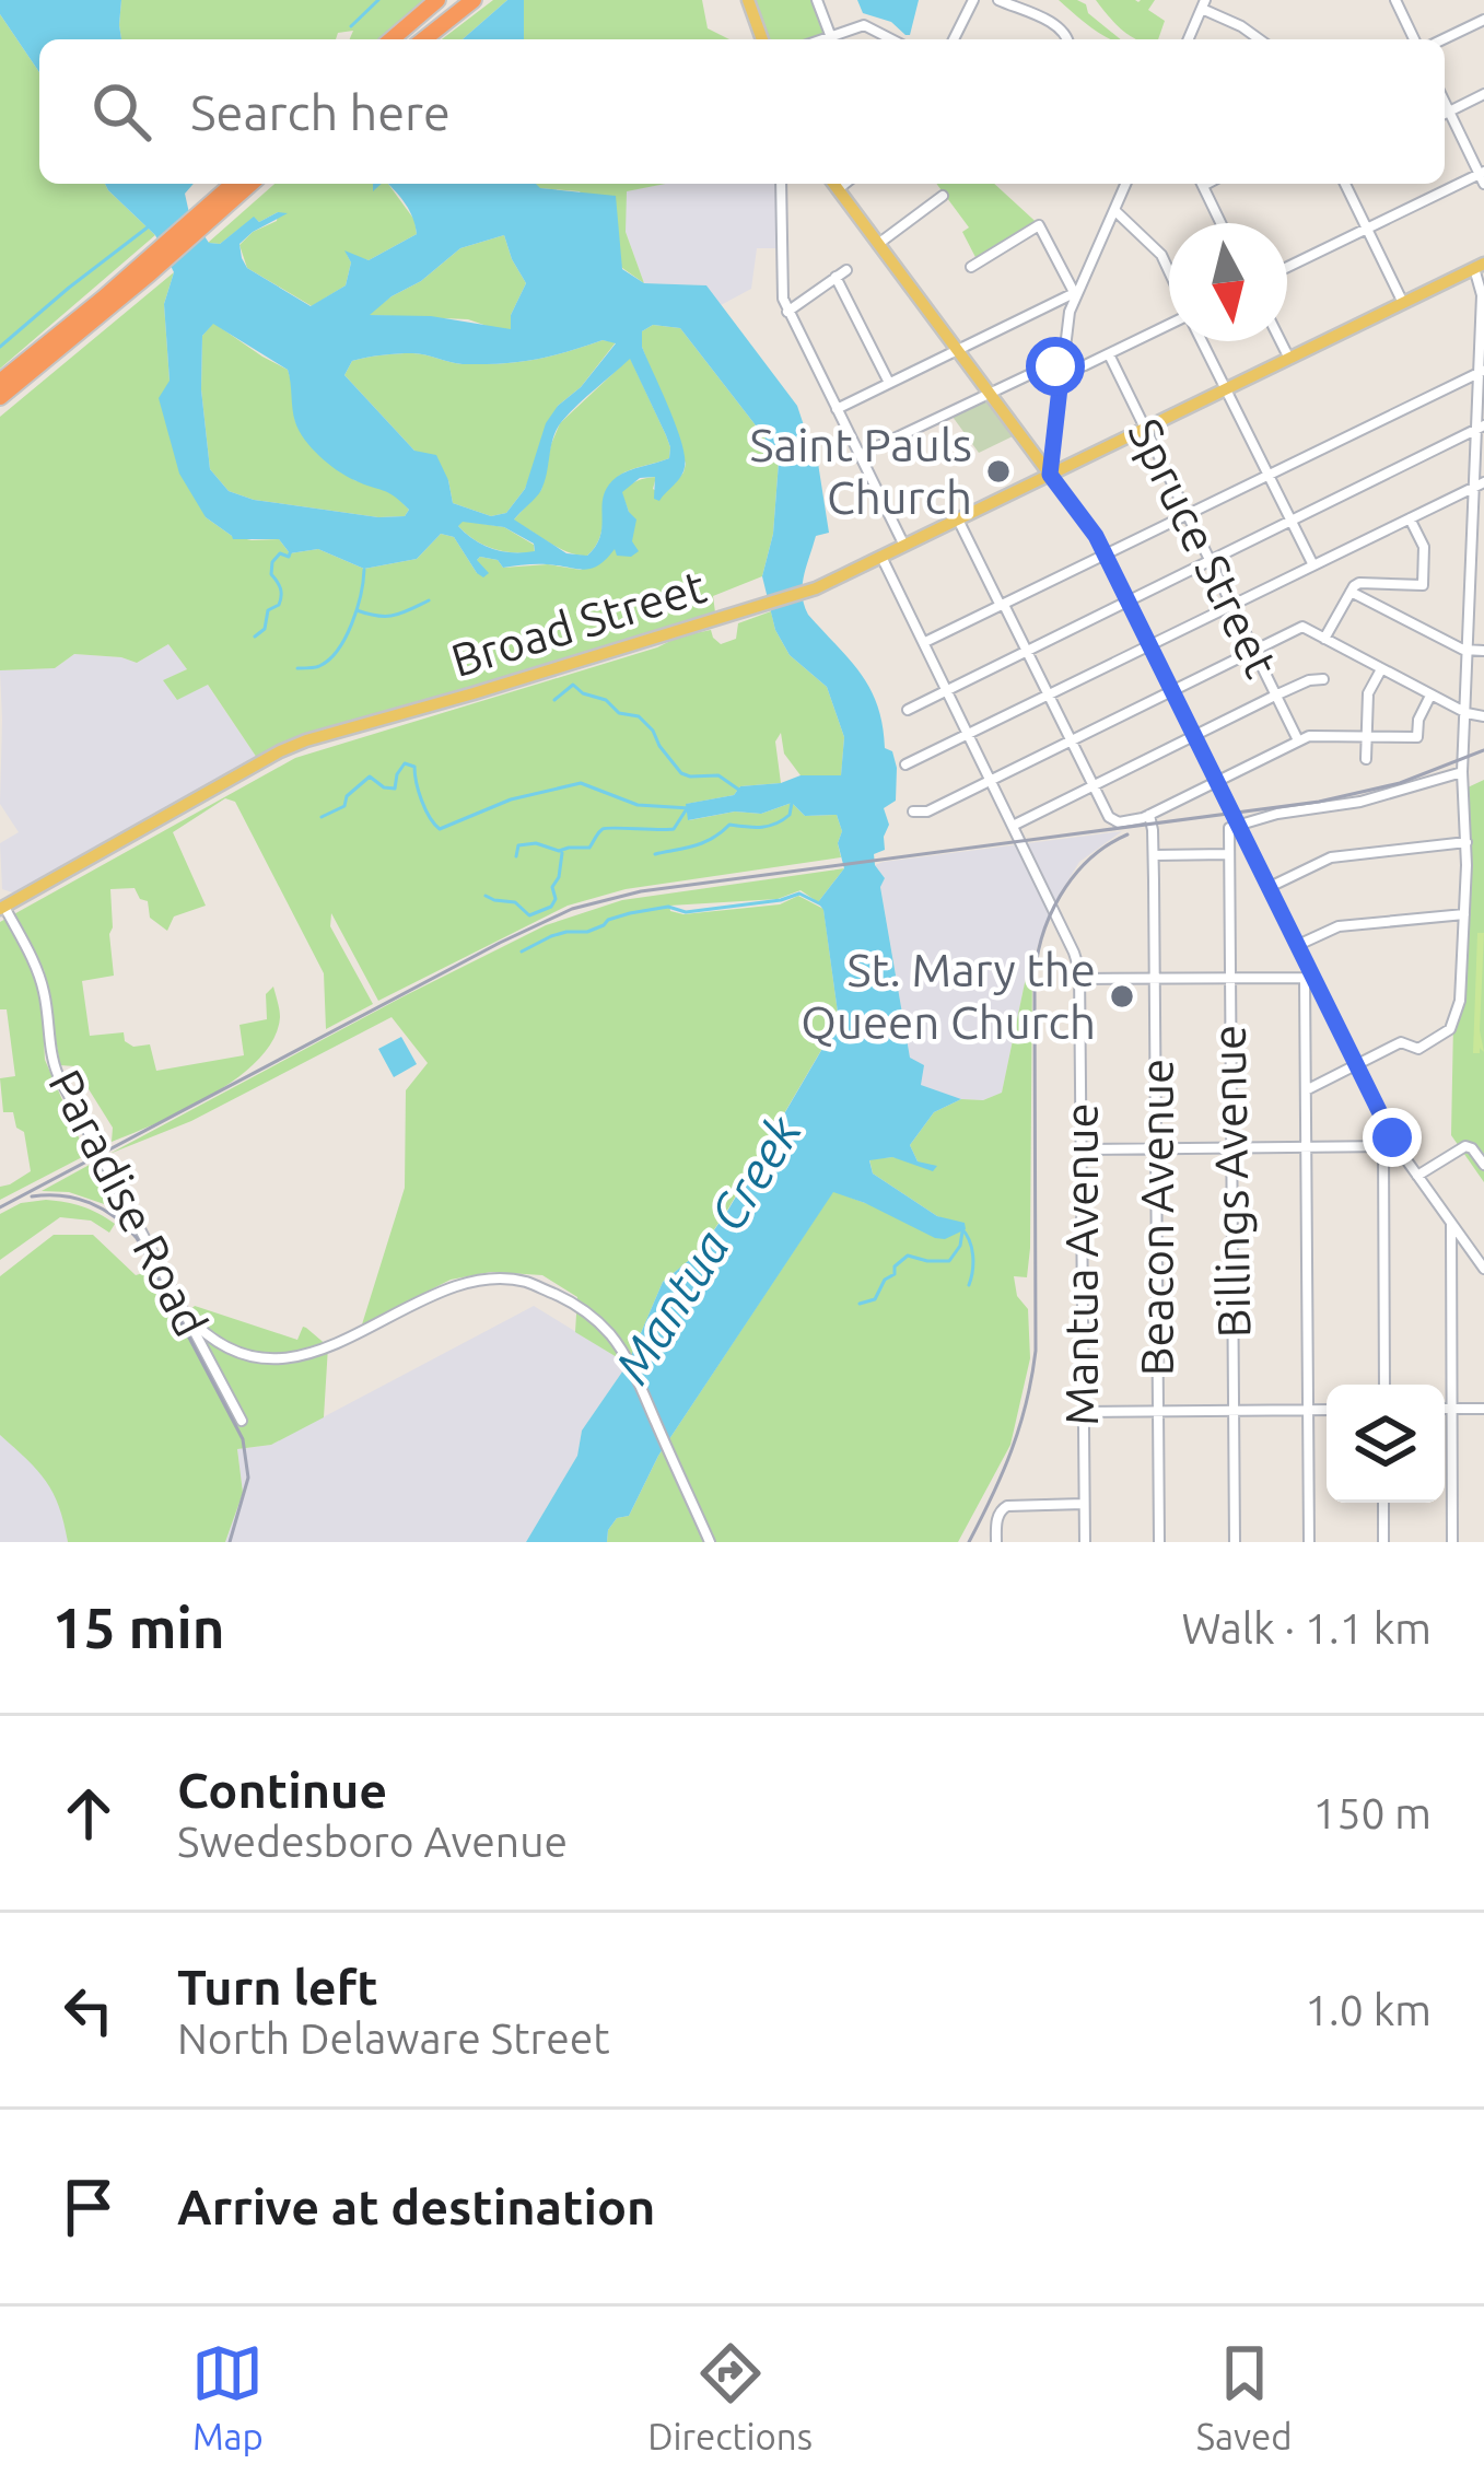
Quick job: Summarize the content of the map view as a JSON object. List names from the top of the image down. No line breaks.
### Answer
{"streets":{"main road":["Broad Street"],"street":["Spruce Street","Billings Avenue","Paradise Road","Beacon Avenue","Mantua Avenue"]},"crossings":[["Spruce Street","Broad Street"],["Broad Street","Paradise Road"],["Broad Street","Mantua Avenue"]],"water":["Mantua Creek"],"places":["Saint Pauls Church","St. Mary the Queen Church"],"north":"bottom","page":{"search":"Search here","heading":["15 min","Walk · 1.1 km"],"list":[["Continue","Swedesboro Avenue","150 m"],["Turn left","North Delaware Street","1.0 km"],"Arrive at destination"],"nav":["Map","Directions","Saved"]}}
